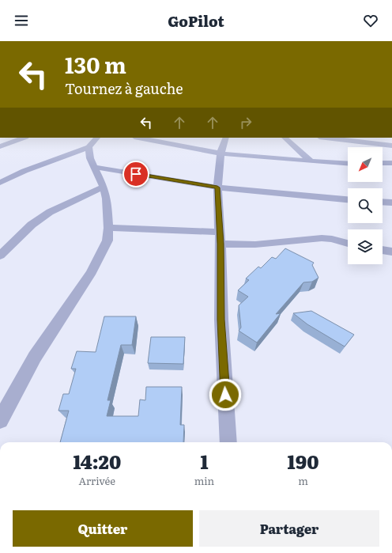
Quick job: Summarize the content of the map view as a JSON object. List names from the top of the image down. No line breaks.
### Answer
{"north":"bottom left","page":{"header":"GoPilot","turn":["130 m","Tournez à gauche"],"eta":["14:20","Arrivée","1","min","190","m"],"buttons":["Quitter","Partager"]}}
